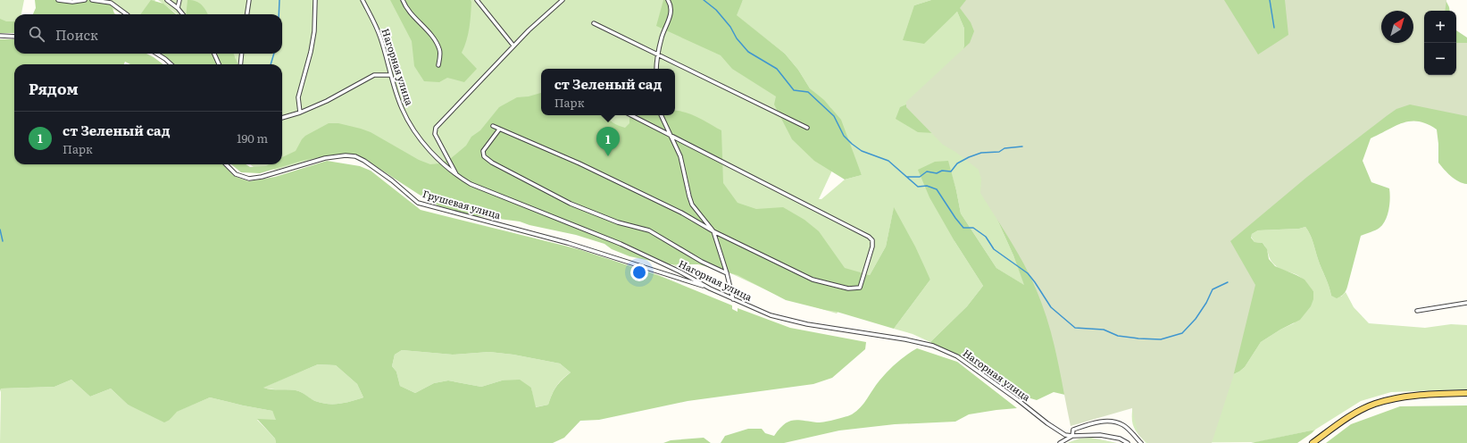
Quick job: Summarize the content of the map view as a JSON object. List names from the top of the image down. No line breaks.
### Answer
{"streets":{"street":["Нагорная улица","Грушевая улица"]},"crossings":[["Нагорная улица","Грушевая улица"]],"north":"top right","page":{"map_buttons":["+","−"],"search":"Поиск","heading":"Рядом","popup":["ст Зеленый сад","Парк"],"list":[{"mark":"1","name":"ст Зеленый сад","note":"Парк","value":"190 m"}],"pins":"1"}}
